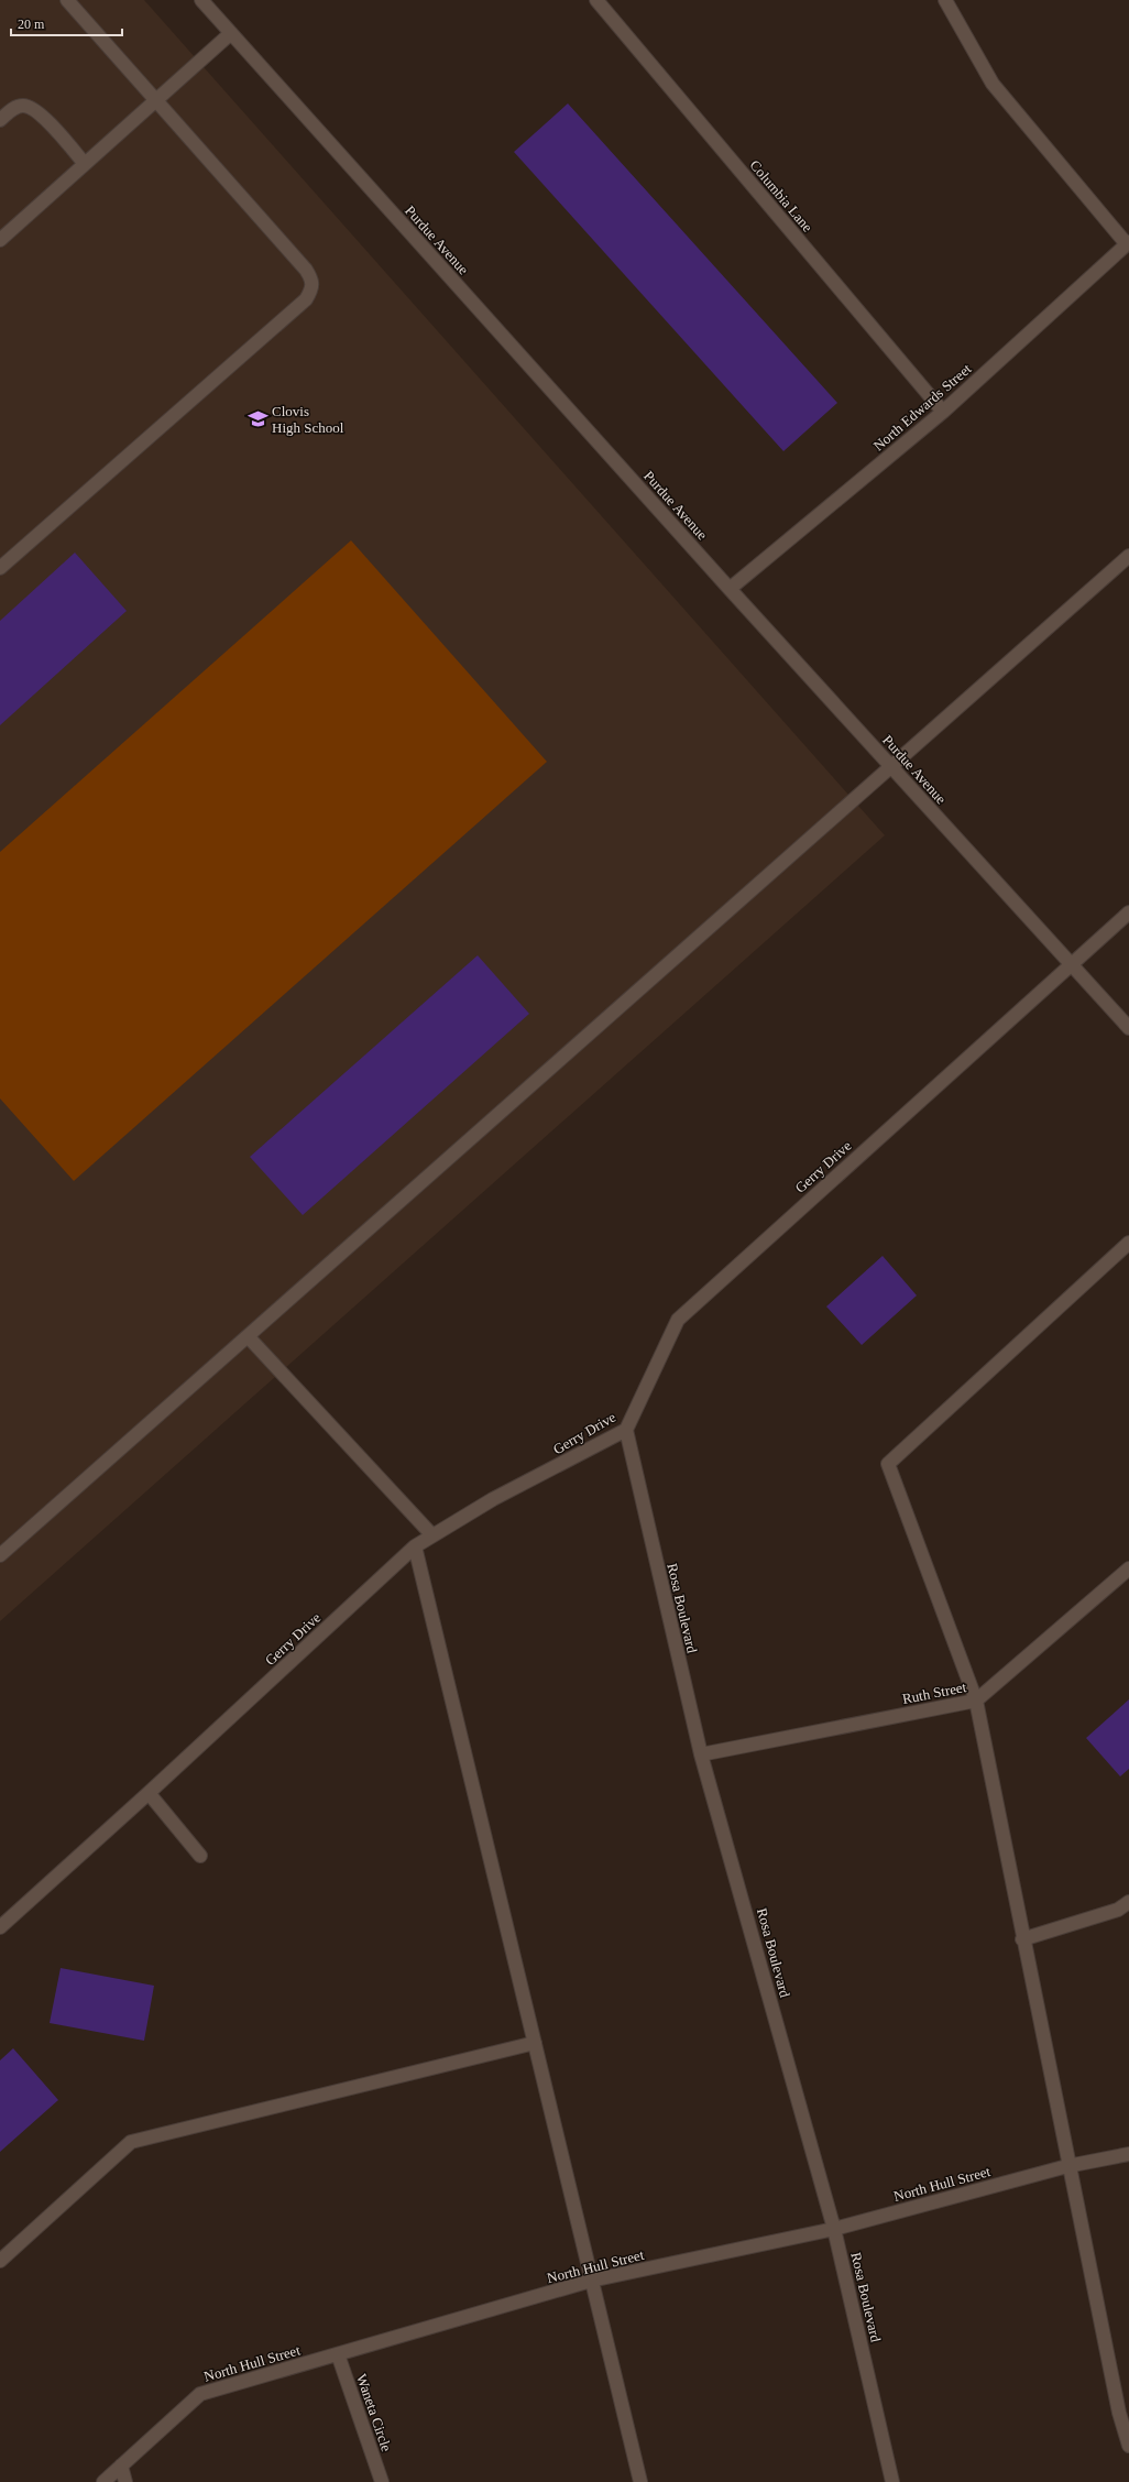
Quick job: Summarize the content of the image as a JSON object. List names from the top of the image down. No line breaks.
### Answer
{"streets":{"street":["Columbia Lane","Purdue Avenue","North Edwards Street","Gerry Drive","Rosa Boulevard","Ruth Street","North Hull Street","Waneta Circle"]},"crossings":[["Columbia Lane","North Edwards Street"],["Purdue Avenue","North Edwards Street"],["Purdue Avenue","Gerry Drive"],["Gerry Drive","Rosa Boulevard"],["Rosa Boulevard","Ruth Street"],["Rosa Boulevard","North Hull Street"],["North Hull Street","Waneta Circle"]],"places":{"school or university":["Clovis High School"]},"scale_bar":"20 m"}
